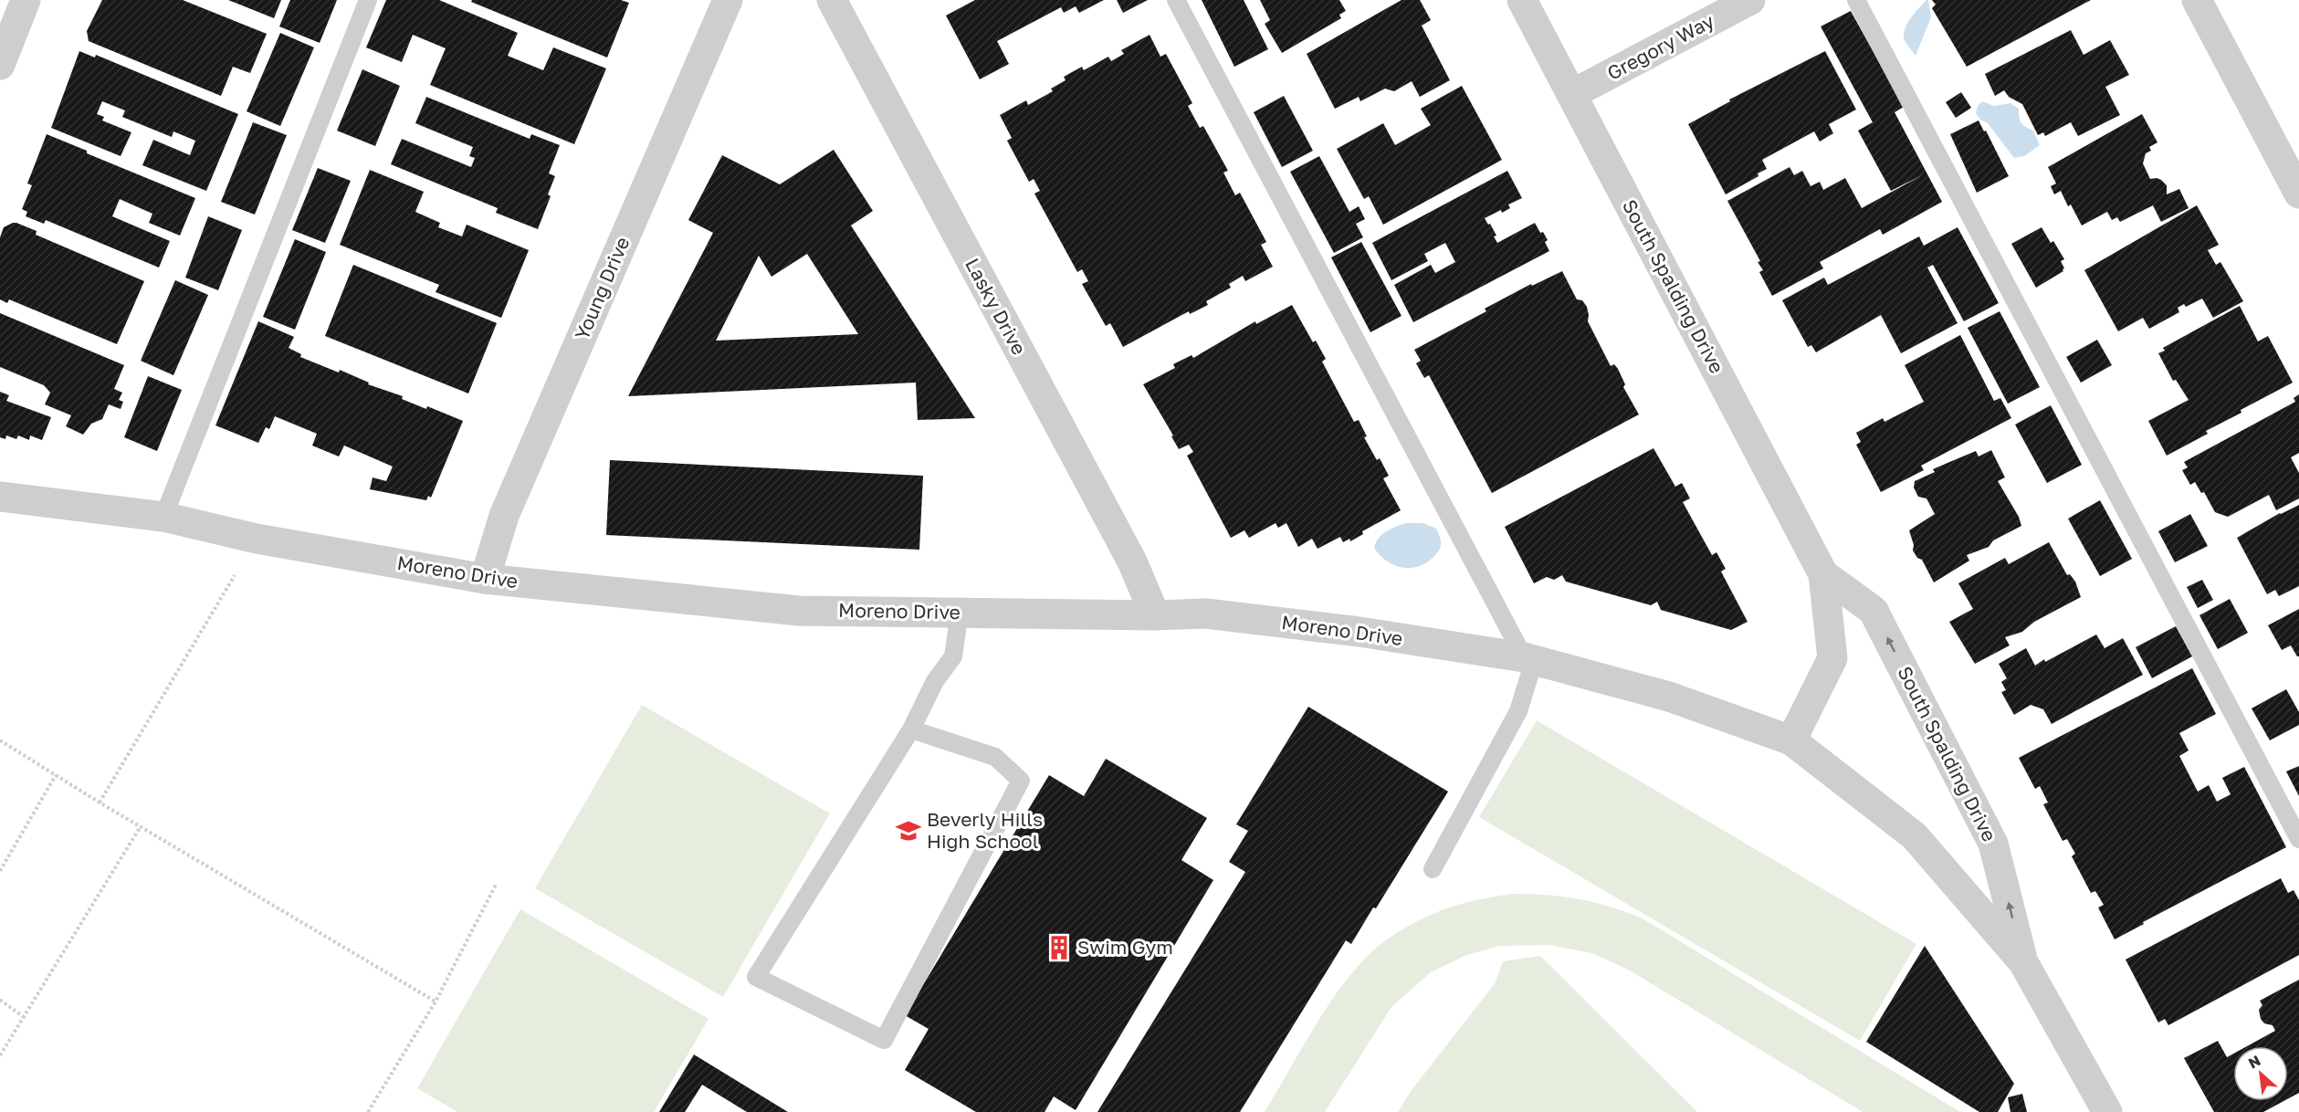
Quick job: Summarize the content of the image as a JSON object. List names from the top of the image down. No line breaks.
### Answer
{"streets":{"street":["Gregory Way","South Spalding Drive","Young Drive","Lasky Drive","Moreno Drive"]},"crossings":[["Gregory Way","South Spalding Drive"],["South Spalding Drive","Moreno Drive"],["Young Drive","Moreno Drive"],["Lasky Drive","Moreno Drive"]],"places":{"school or university":["Beverly Hills High School"],"building":["Swim Gym"]},"north":"top left"}
